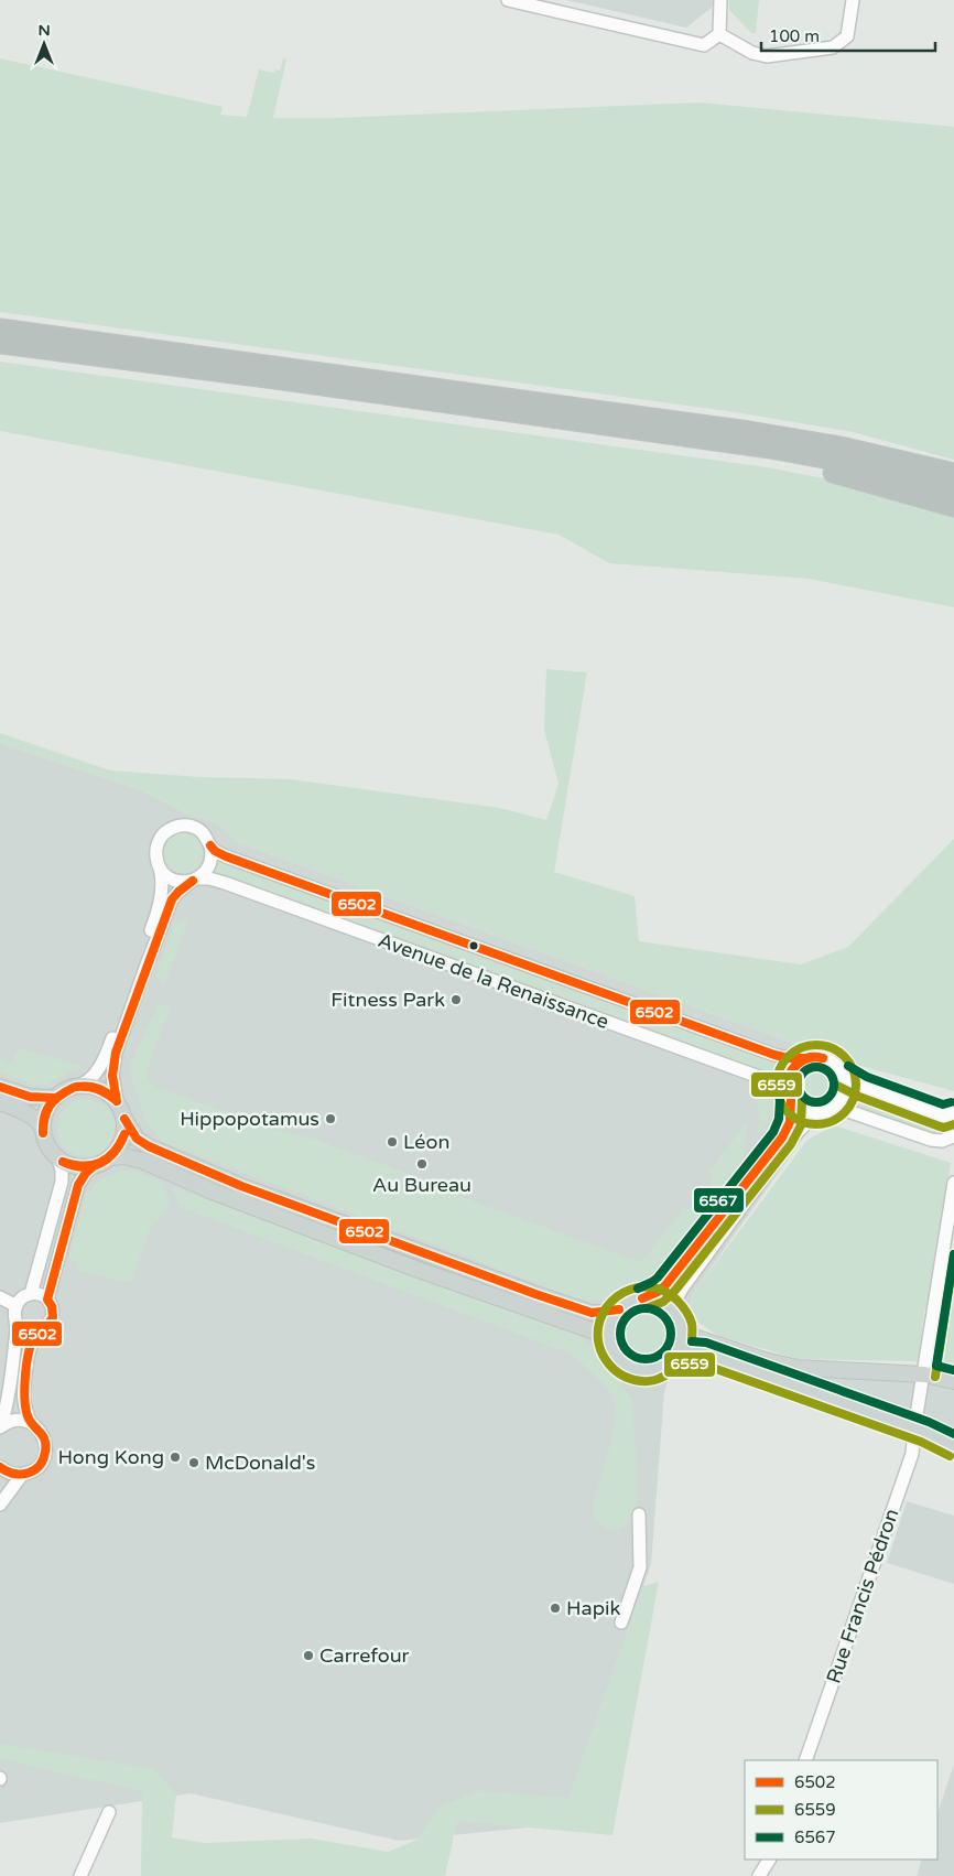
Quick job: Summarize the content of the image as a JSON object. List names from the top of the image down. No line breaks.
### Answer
{"streets":{"street":["Avenue de la Renaissance","Rue Francis Pédron"]},"places":["Fitness Park","Hippopotamus","Léon","Au Bureau","Hong Kong","McDonald's","Hapik","Carrefour"],"lines":["transit line 6502","transit line 6559","transit line 6567"],"legend":["6502","6559","6567"],"scale_bar":"100 m","north":"top"}
